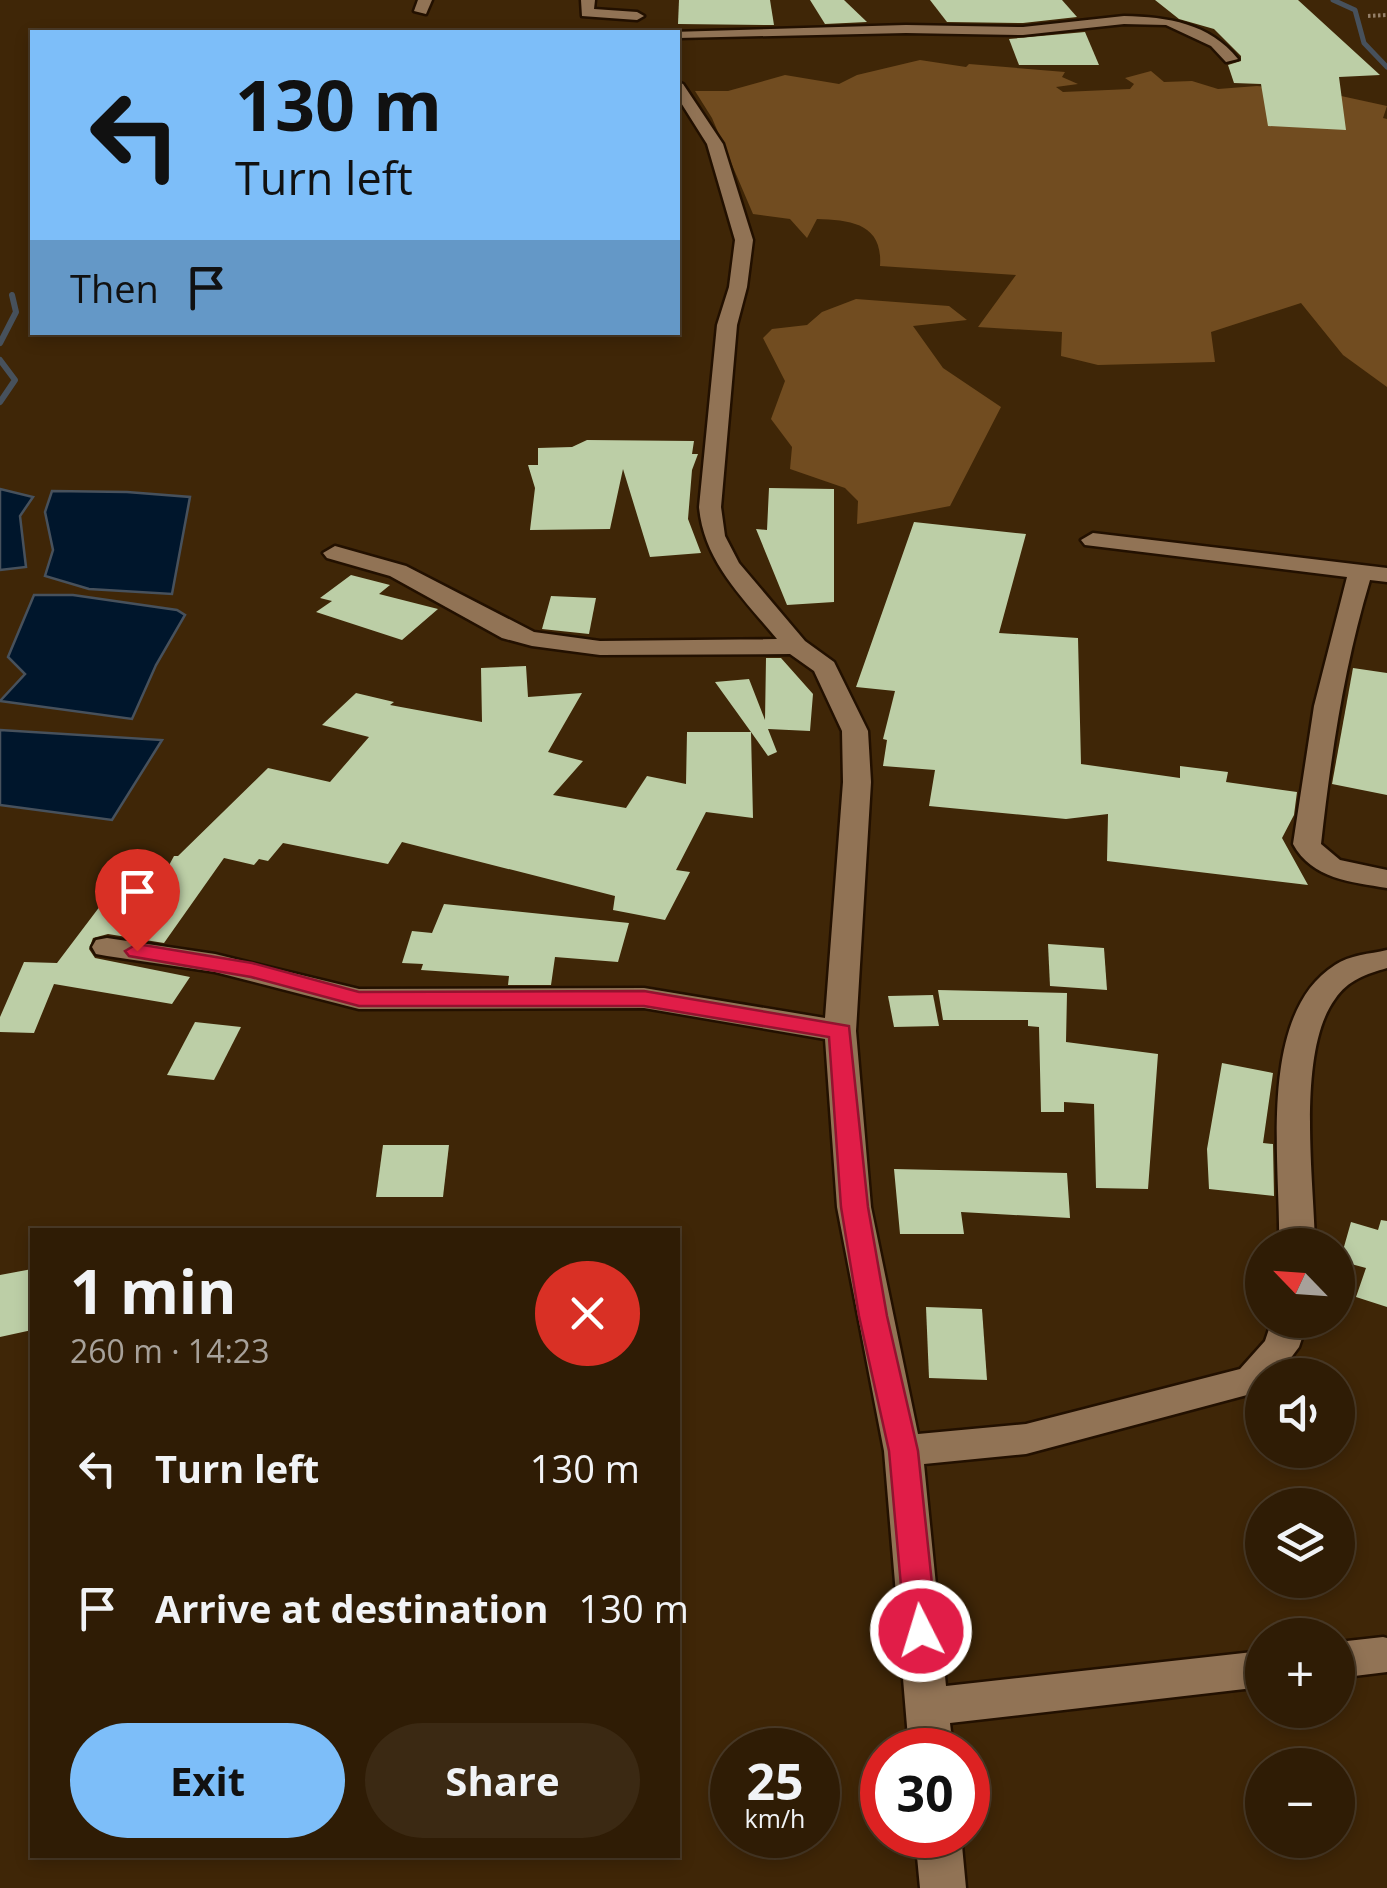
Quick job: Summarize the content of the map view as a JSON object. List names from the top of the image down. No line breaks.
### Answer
{"north":"top left","page":{"turn":["130 m","Turn left"],"then":"Then","map_buttons":["+","−"],"heading":["1 min","260 m · 14:23"],"list":[{"name":"Turn left","value":"130 m"},{"name":"Arrive at destination","value":"130 m"}],"buttons":["Exit","Share"],"speed":"25 km/h","limit":"30"}}
